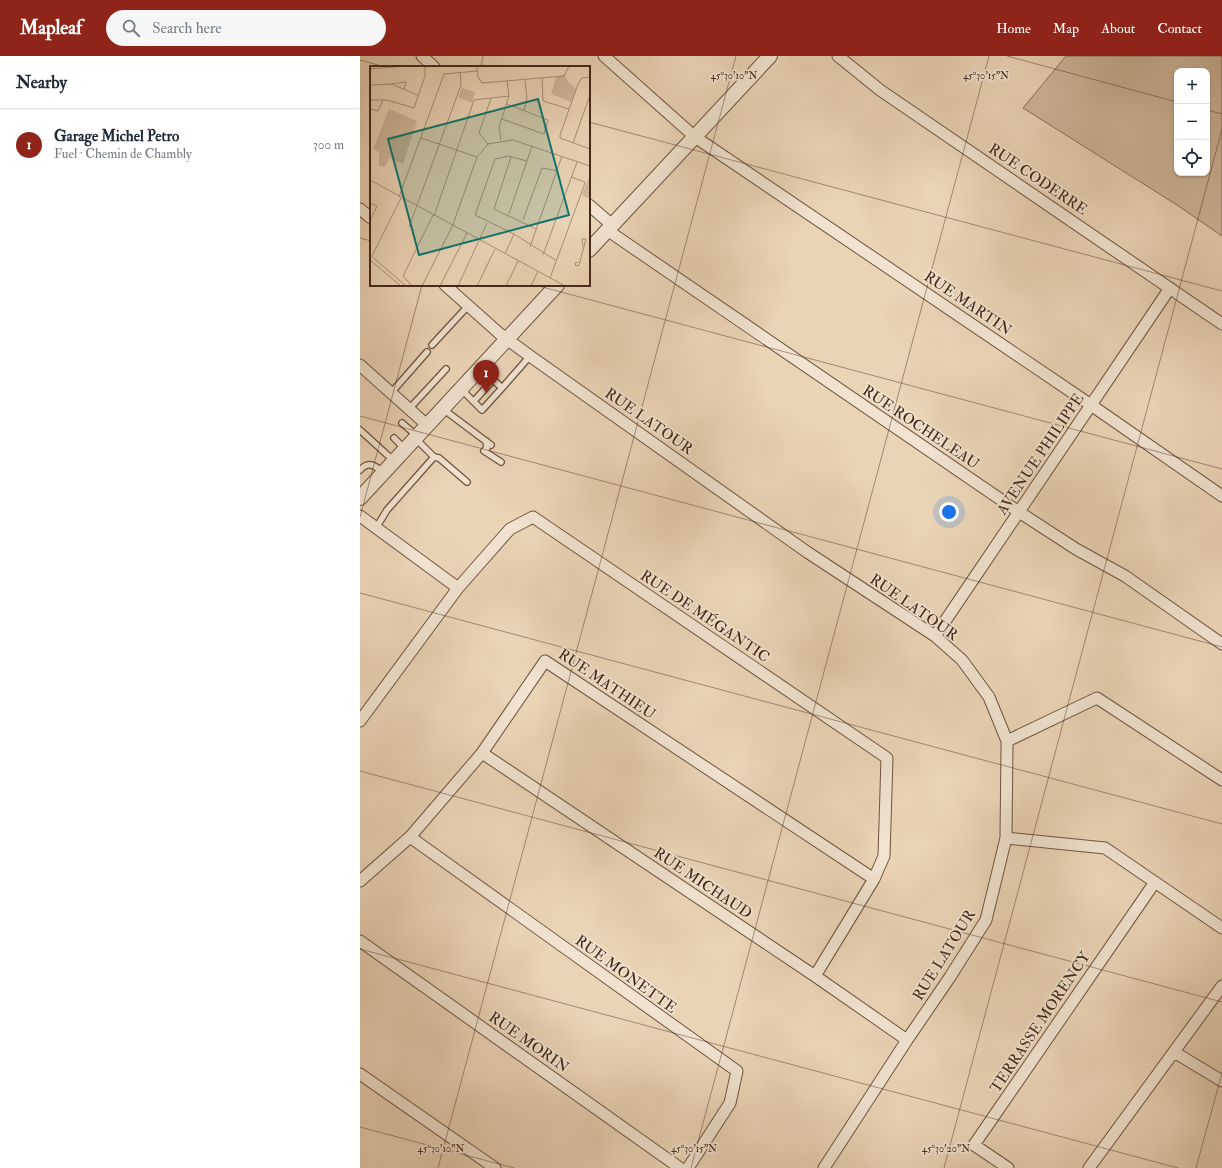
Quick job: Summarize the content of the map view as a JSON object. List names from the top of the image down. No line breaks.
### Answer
{"streets":{"street":["RUE CODERRE","RUE MARTIN","RUE LATOUR","RUE ROCHELEAU","AVENUE PHILIPPE","RUE DE MÉGANTIC","RUE MATHIEU","RUE MICHAUD","RUE MONETTE","TERRASSE MORENCY","RUE MORIN"]},"crossings":[["RUE CODERRE","AVENUE PHILIPPE"],["RUE MARTIN","AVENUE PHILIPPE"],["RUE LATOUR","AVENUE PHILIPPE"],["RUE LATOUR","RUE MICHAUD"],["RUE ROCHELEAU","AVENUE PHILIPPE"],["RUE DE MÉGANTIC","RUE MATHIEU"],["RUE DE MÉGANTIC","RUE MICHAUD"],["RUE MATHIEU","RUE MICHAUD"],["RUE MATHIEU","RUE MONETTE"]],"page":{"header":"Mapleaf","search":"Search here","nav":["Home","Map","About","Contact"],"heading":"Nearby","map_buttons":["+","−"],"list":[{"mark":"1","name":"Garage Michel Petro","note":"Fuel · Chemin de Chambly","value":"300 m"}],"pins":"1"},"coordinates":["45°30'10\"N","45°30'15\"N","45°30'20\"N"]}
